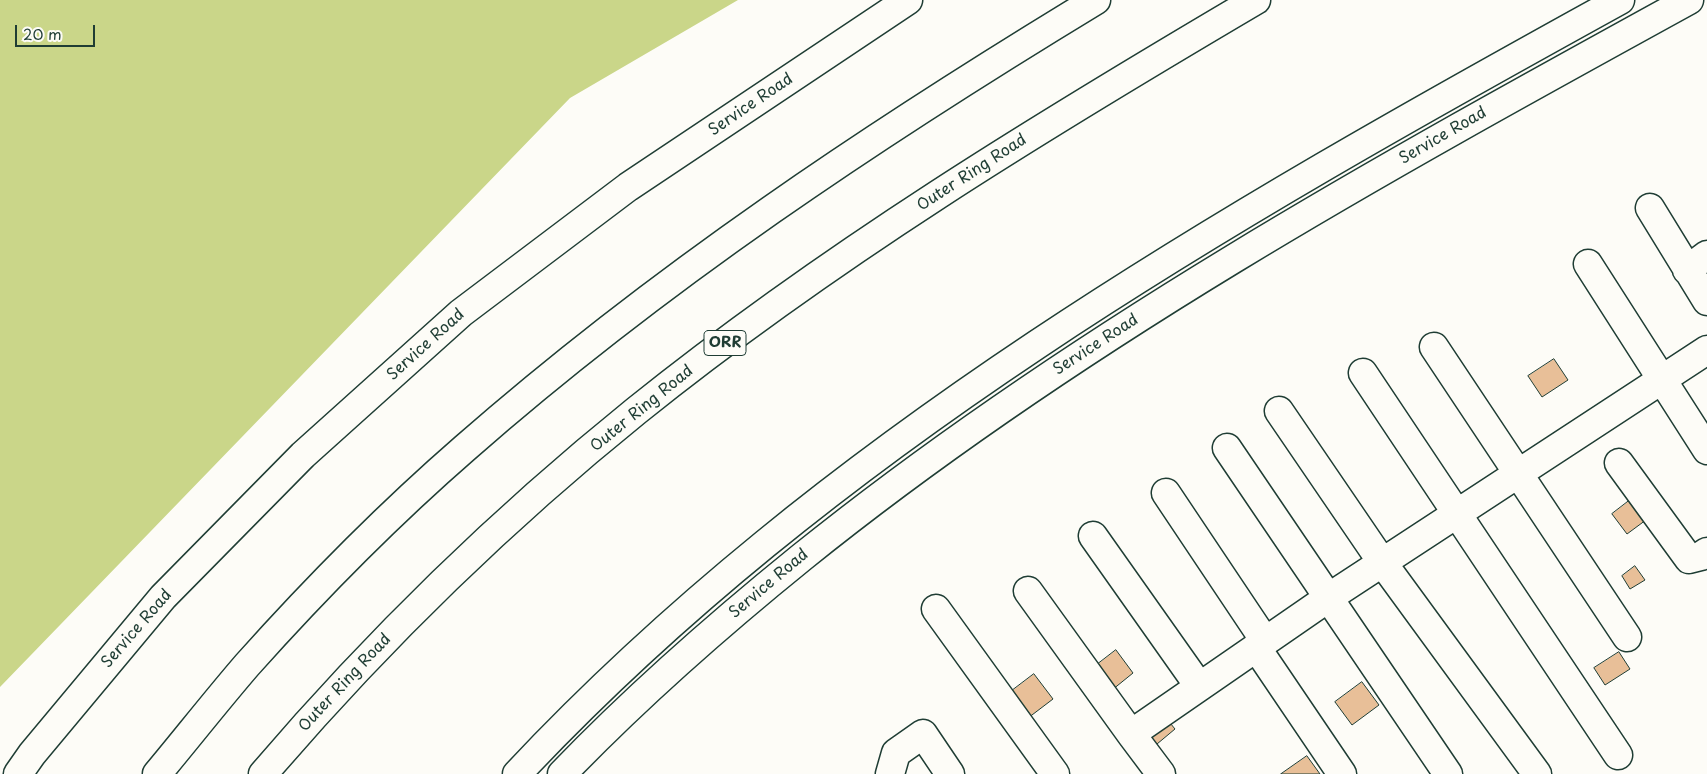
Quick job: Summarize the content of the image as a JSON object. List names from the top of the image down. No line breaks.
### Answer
{"streets":{"main road":["Service Road","Outer Ring Road","ORR"]},"scale_bar":"20 m"}
